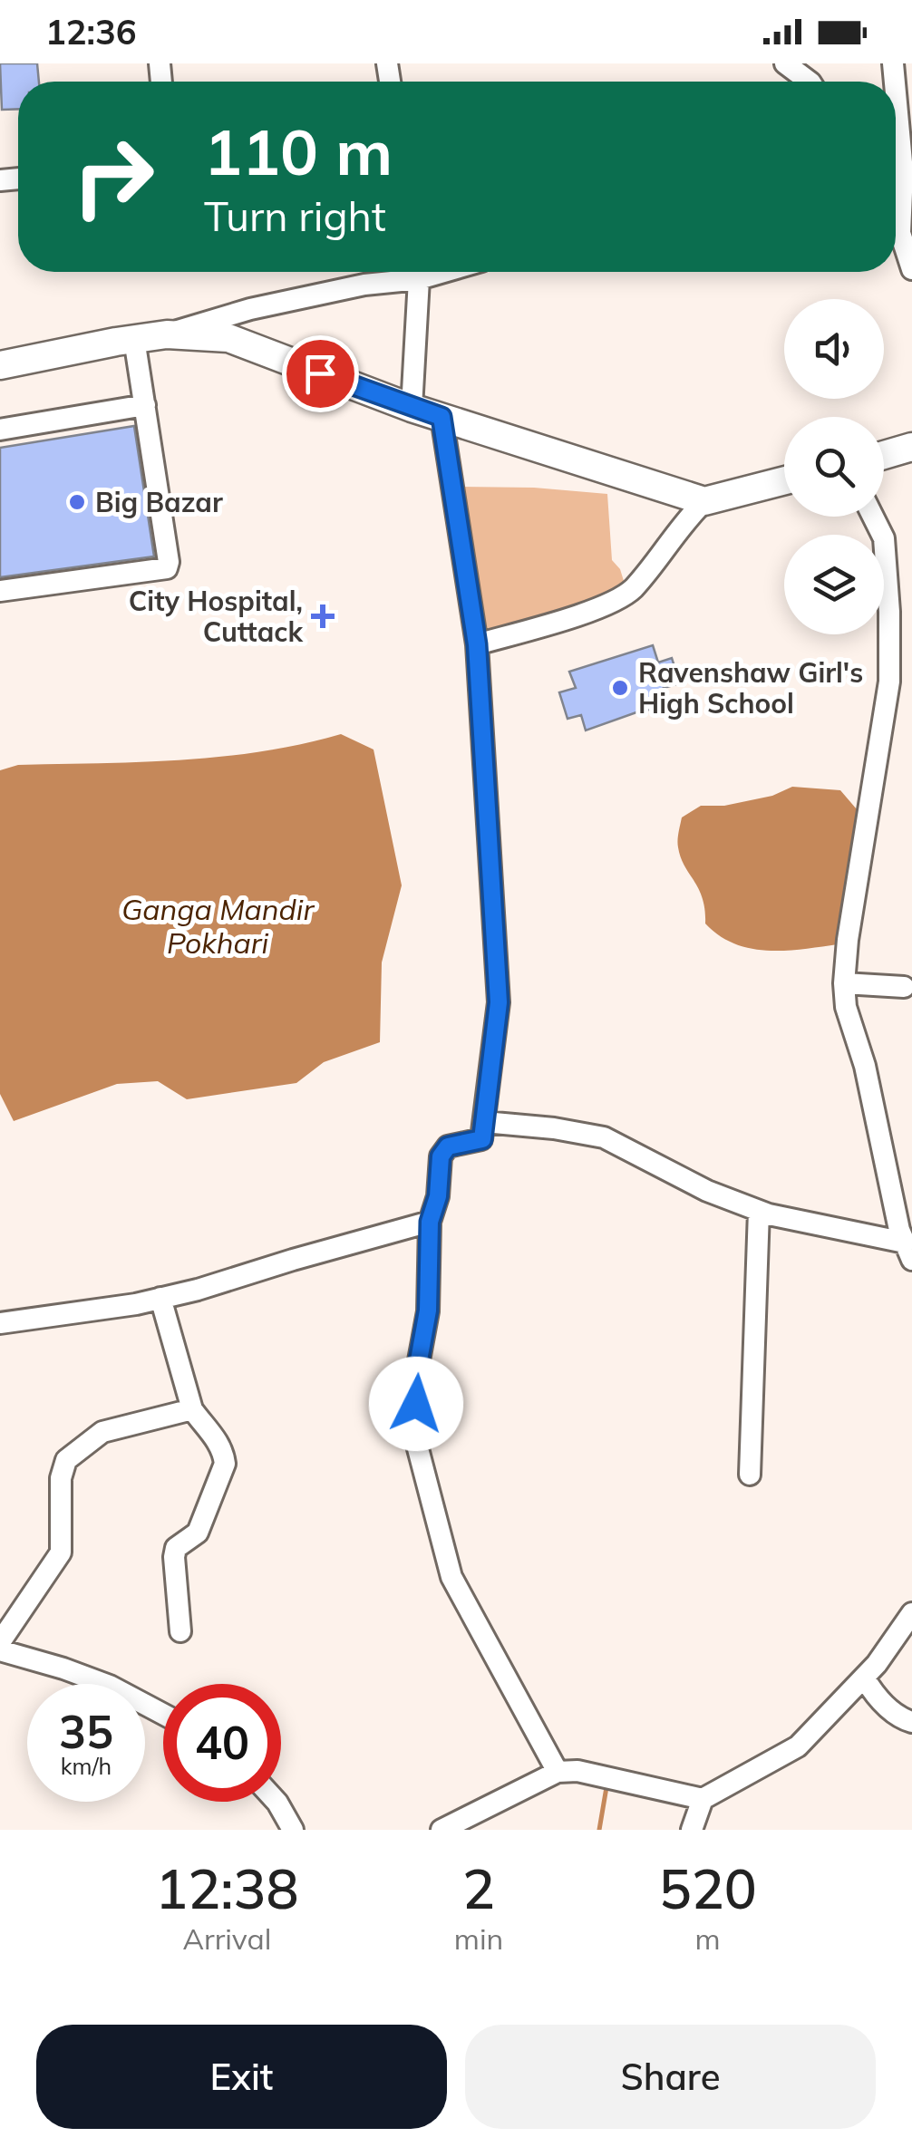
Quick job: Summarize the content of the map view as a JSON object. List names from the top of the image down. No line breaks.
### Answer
{"water":["Ganga Mandir Pokhari"],"places":{"other":["Big Bazar","Ravenshaw Girl's High School"],"health":["City Hospital, Cuttack"]},"page":{"status":"12:36","turn":["110 m","Turn right"],"speed":"35 km/h","limit":"40","eta":["12:38","Arrival","2","min","520","m"],"buttons":["Exit","Share"]}}
